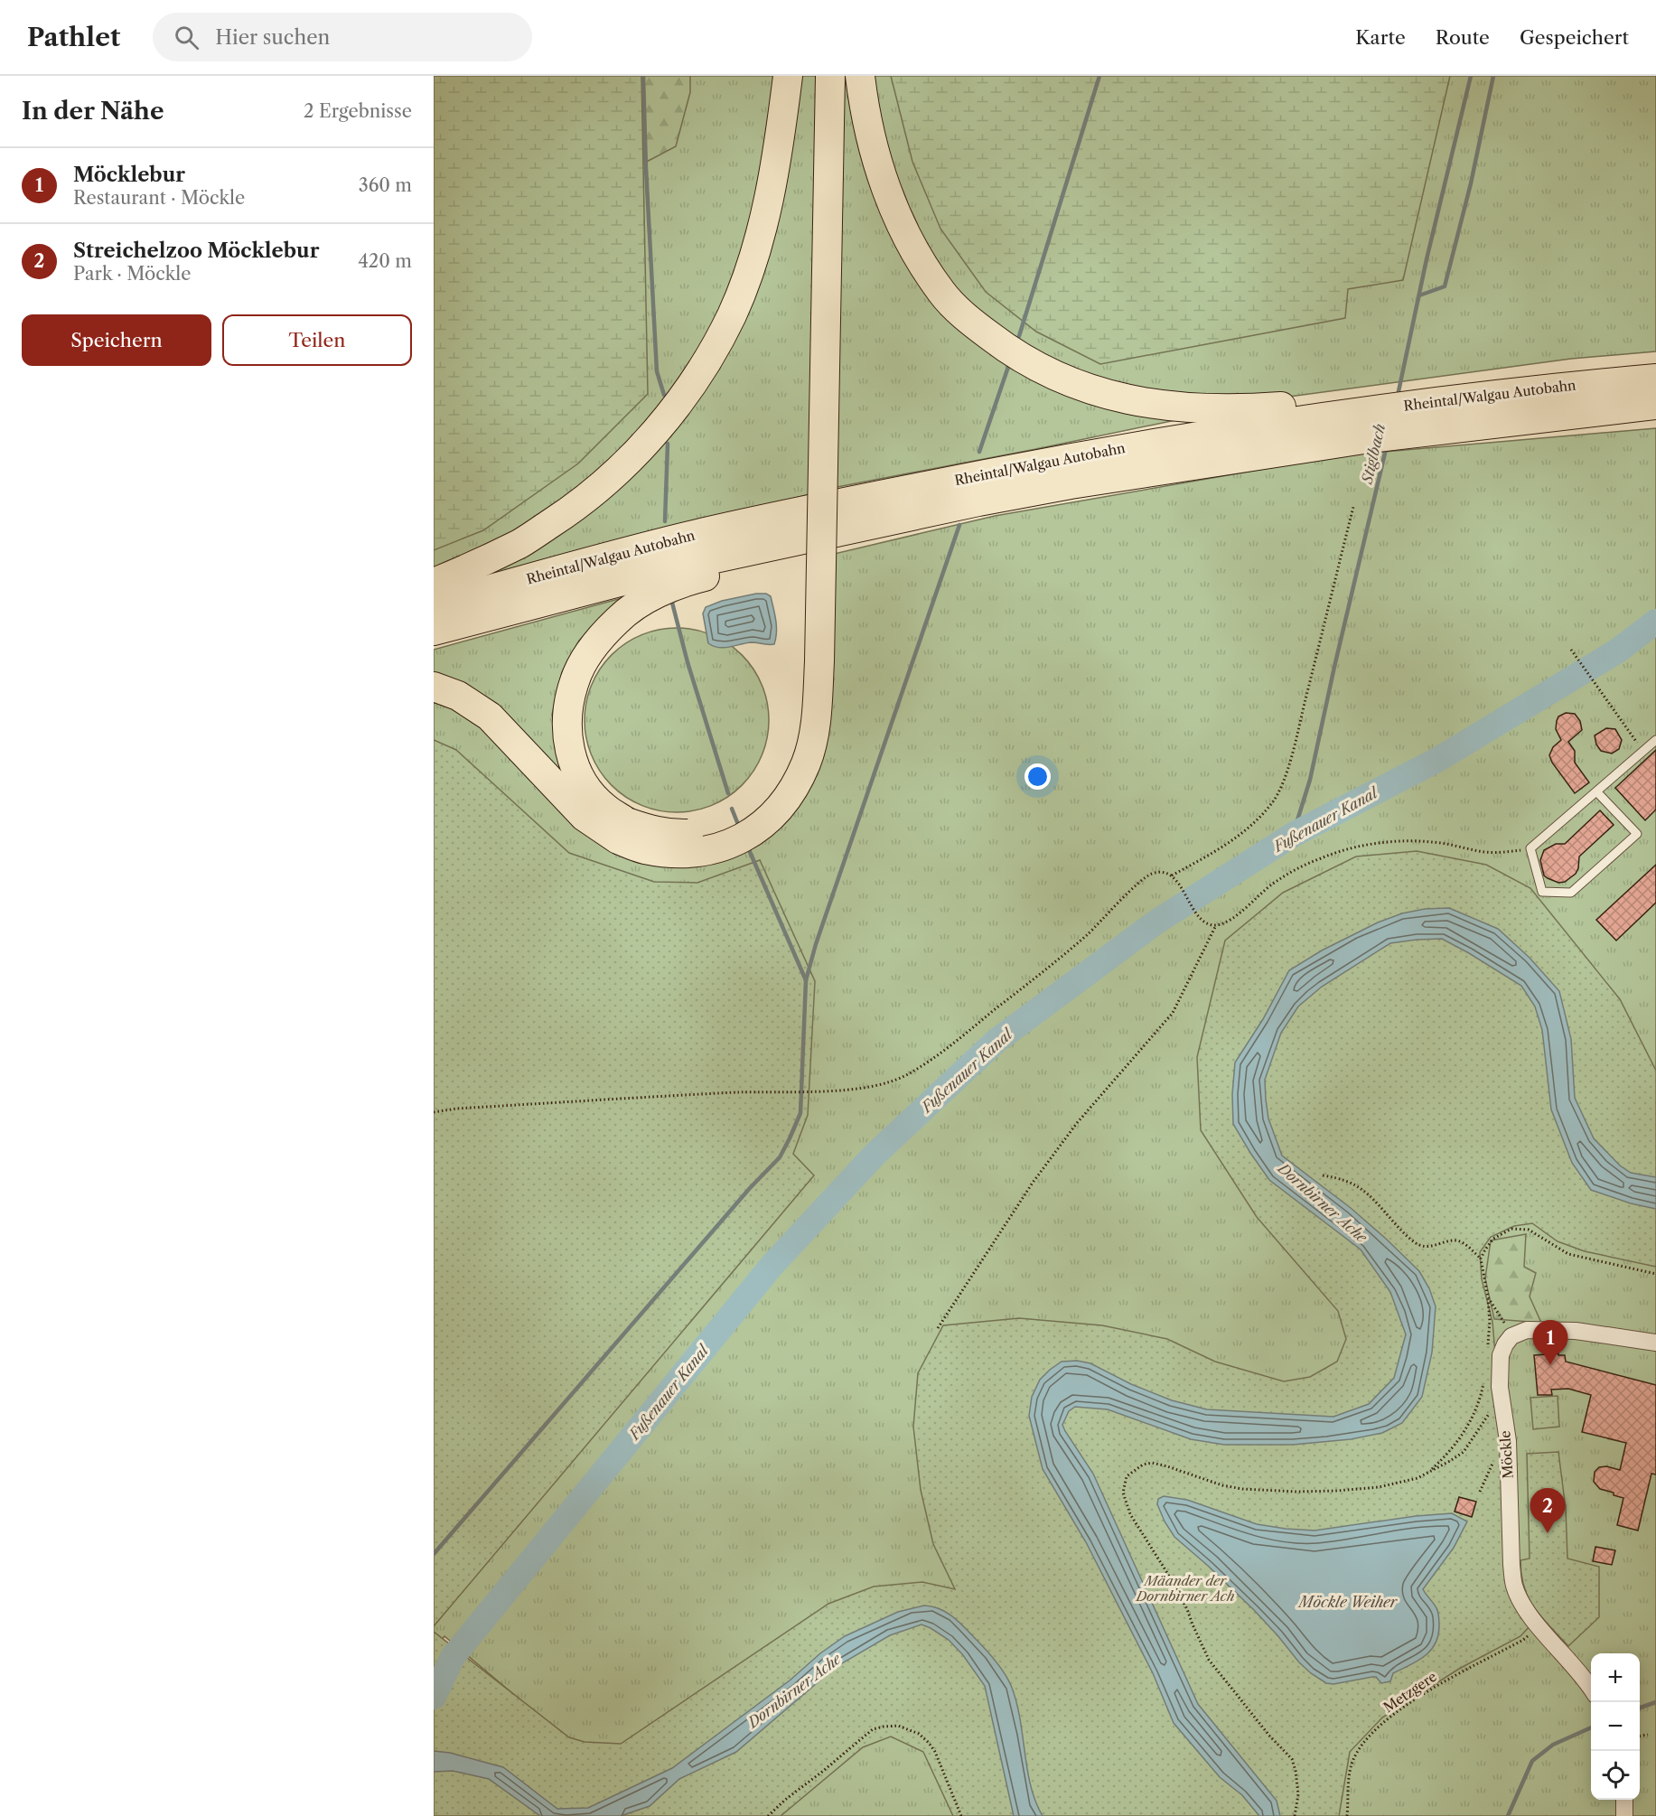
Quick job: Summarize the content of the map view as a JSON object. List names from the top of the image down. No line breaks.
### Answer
{"streets":{"highway":["Rheintal/Walgau Autobahn"],"street":["Möckle"],"path":["Metzgere"]},"crossings":[["Möckle","Metzgere"]],"water":["Stiglbach","Fußenauer Kanal","Dornbirner Ache","Möckle Weiher"],"parks":["Mäander der Dornbirner Ach"],"page":{"header":"Pathlet","search":"Hier suchen","nav":["Karte","Route","Gespeichert"],"heading":["In der Nähe","2 Ergebnisse"],"list":[{"mark":"1","name":"Möcklebur","note":"Restaurant · Möckle","value":"360 m"},{"mark":"2","name":"Streichelzoo Möcklebur","note":"Park · Möckle","value":"420 m"}],"buttons":["Speichern","Teilen"],"pins":["1","2"],"map_buttons":["+","−"]}}
